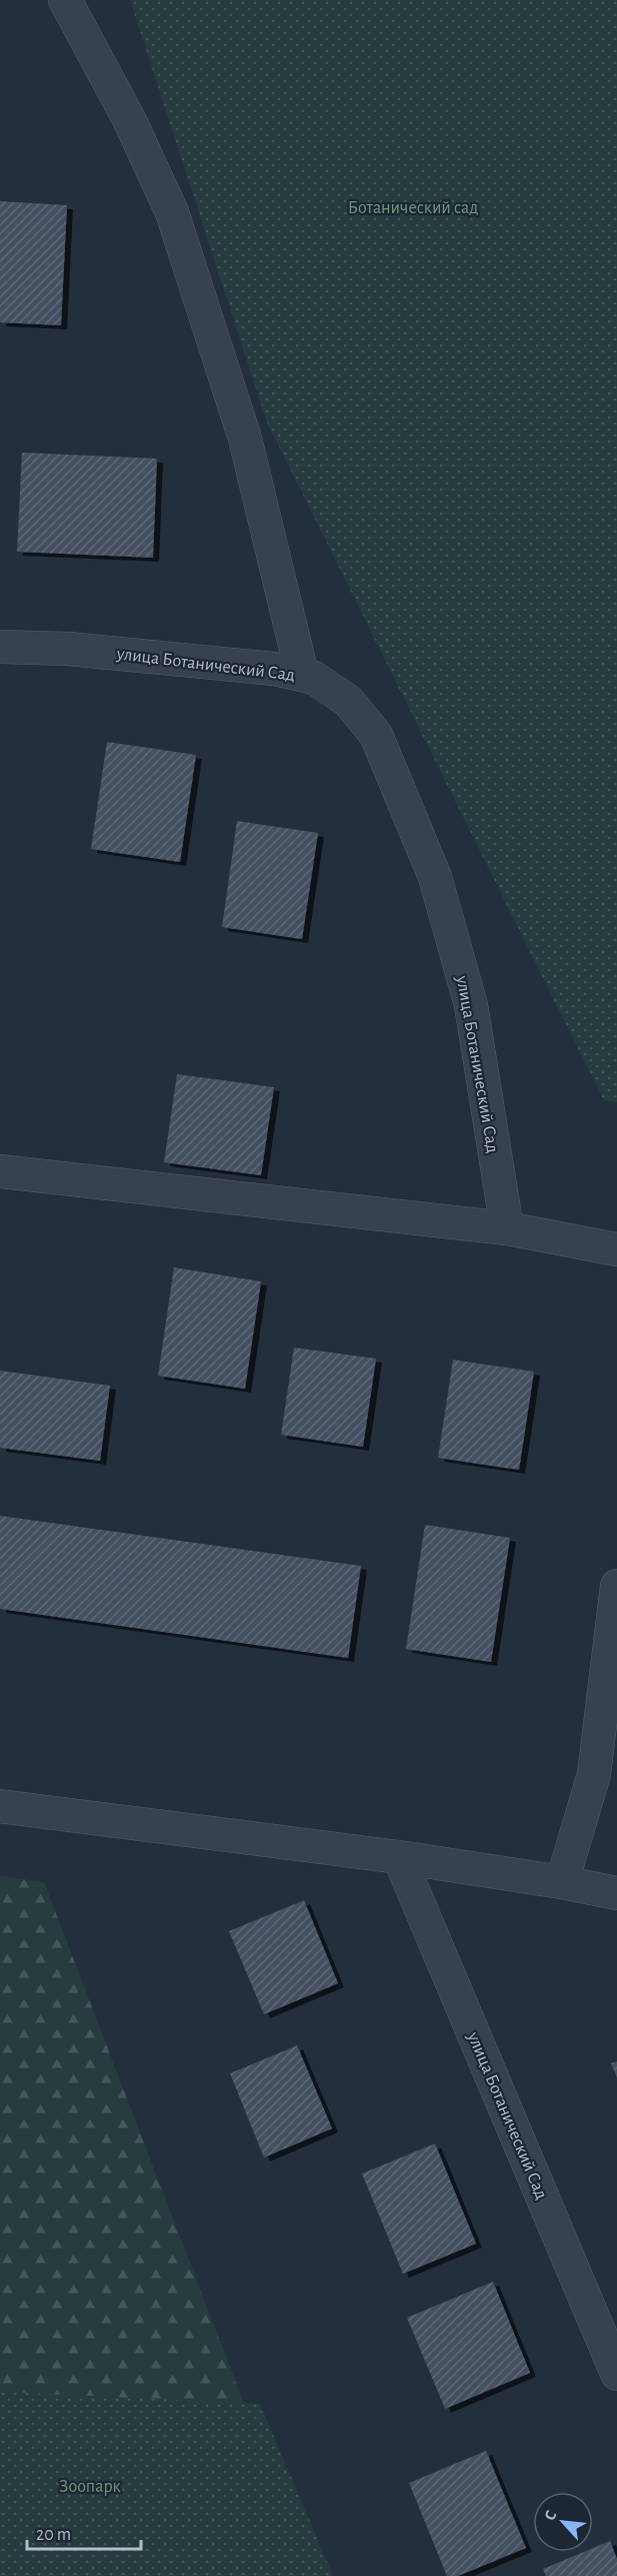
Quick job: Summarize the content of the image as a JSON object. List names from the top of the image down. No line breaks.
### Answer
{"streets":{"street":["улица Ботанический Сад"]},"parks":["Ботанический сад","Зоопарк"],"scale_bar":"20 m","north":"top left"}
